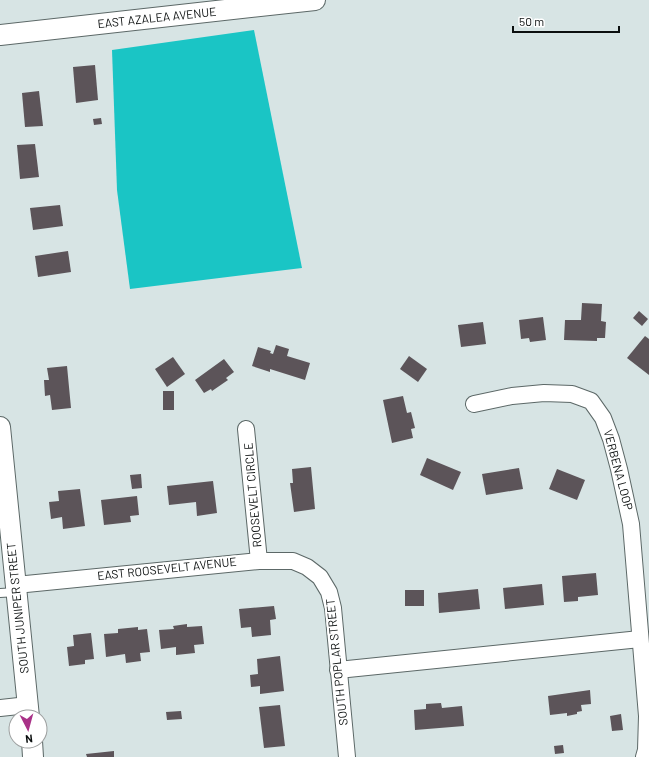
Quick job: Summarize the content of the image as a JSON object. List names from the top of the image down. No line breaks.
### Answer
{"streets":{"street":["EAST AZALEA AVENUE","VERBENA LOOP","ROOSEVELT CIRCLE","EAST ROOSEVELT AVENUE","SOUTH JUNIPER STREET","SOUTH POPLAR STREET"]},"crossings":[["ROOSEVELT CIRCLE","EAST ROOSEVELT AVENUE"],["EAST ROOSEVELT AVENUE","SOUTH JUNIPER STREET"],["EAST ROOSEVELT AVENUE","SOUTH POPLAR STREET"]],"scale_bar":"50 m","north":"bottom"}
